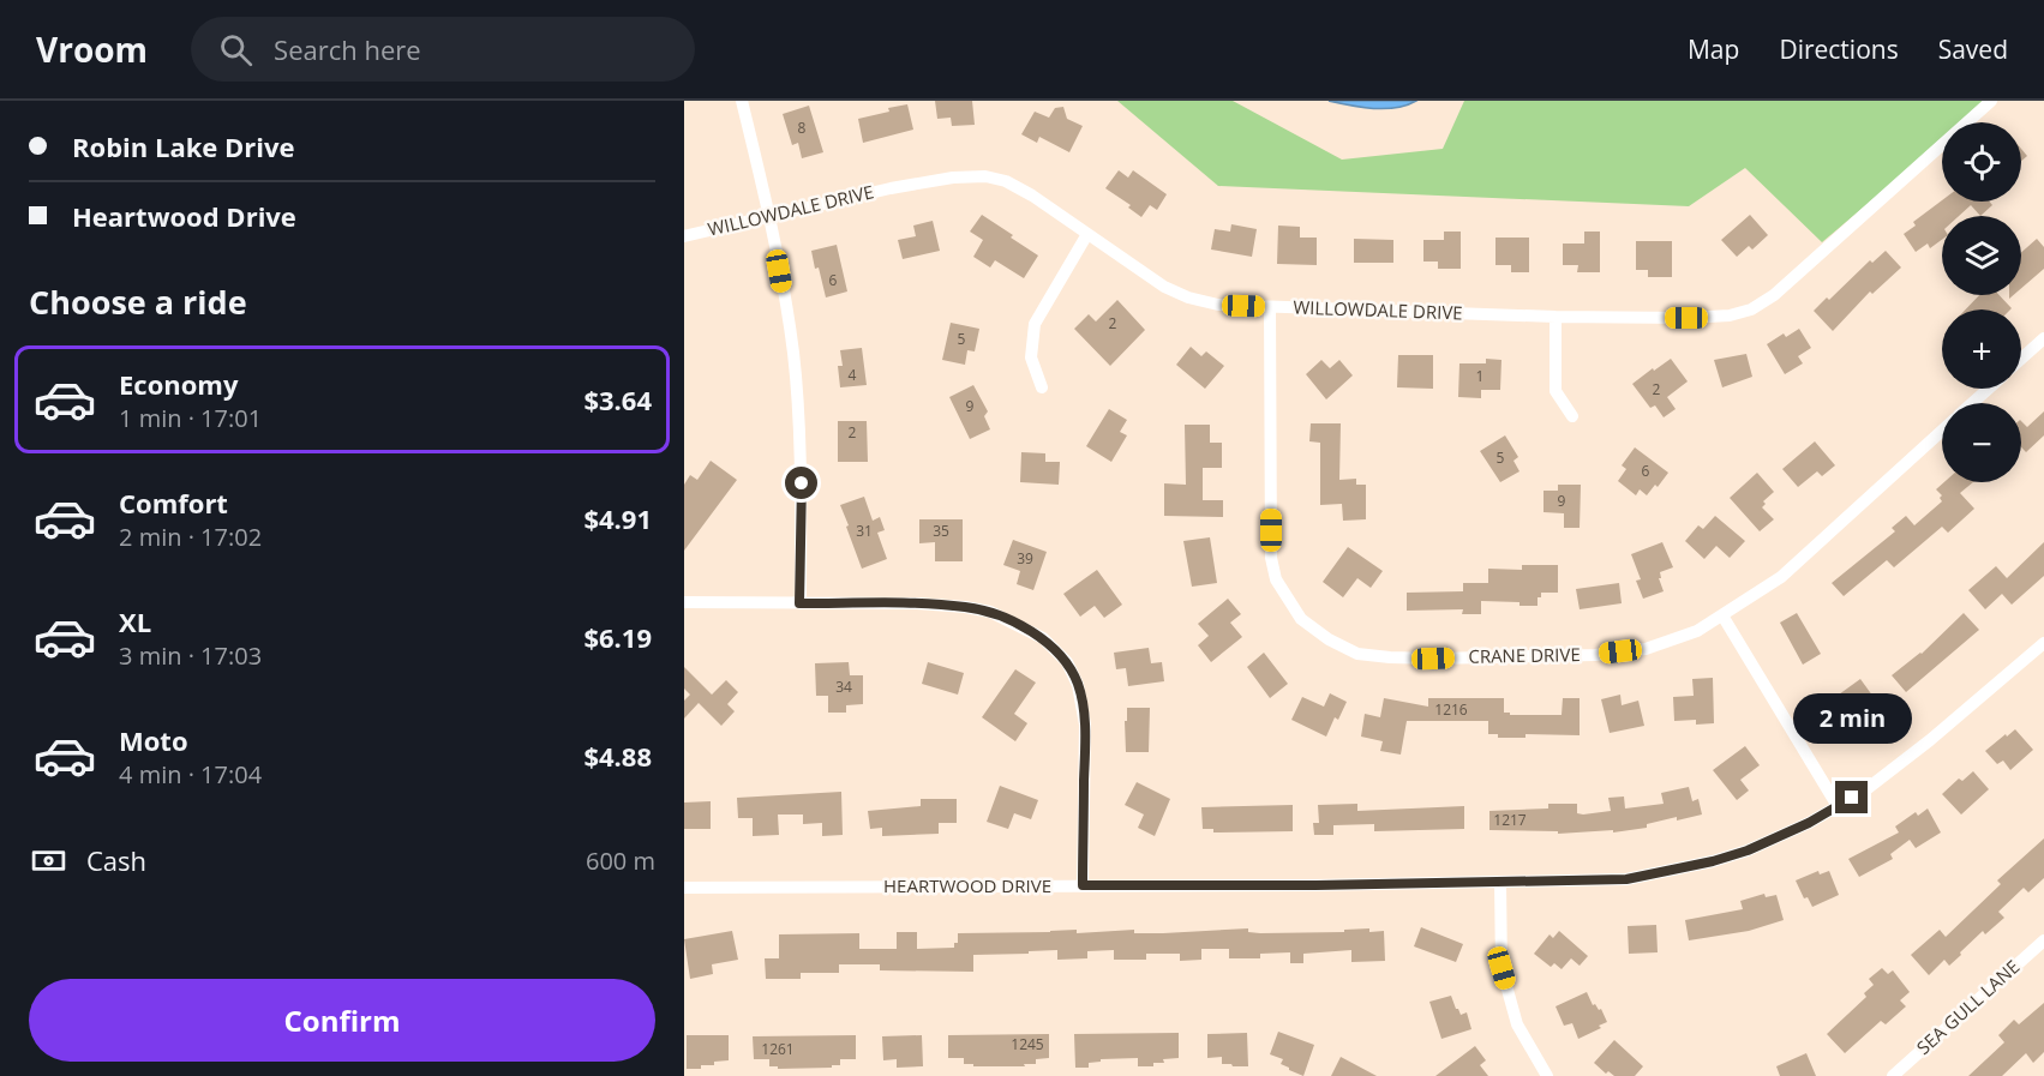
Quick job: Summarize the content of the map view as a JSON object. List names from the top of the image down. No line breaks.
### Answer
{"streets":{"street":["WILLOWDALE DRIVE","CRANE DRIVE","HEARTWOOD DRIVE","SEA GULL LANE"]},"crossings":[["WILLOWDALE DRIVE","CRANE DRIVE"]],"house_numbers":["8","6","2","5","4","1","2","9","2","5","6","9","31","35","39","34","1216","1217","1245","1261"],"page":{"header":"Vroom","search":"Search here","nav":["Map","Directions","Saved"],"banner":["Robin Lake Drive","Heartwood Drive"],"map_buttons":["+","−"],"heading":"Choose a ride","list":[{"name":"Economy","note":"1 min · 17:01","value":"$3.64"},{"name":"Comfort","note":"2 min · 17:02","value":"$4.91"},{"name":"XL","note":"3 min · 17:03","value":"$6.19"},{"name":"Moto","note":"4 min · 17:04","value":"$4.88"}],"bubble":"2 min","pay":["Cash","600 m"],"buttons":"Confirm"}}
